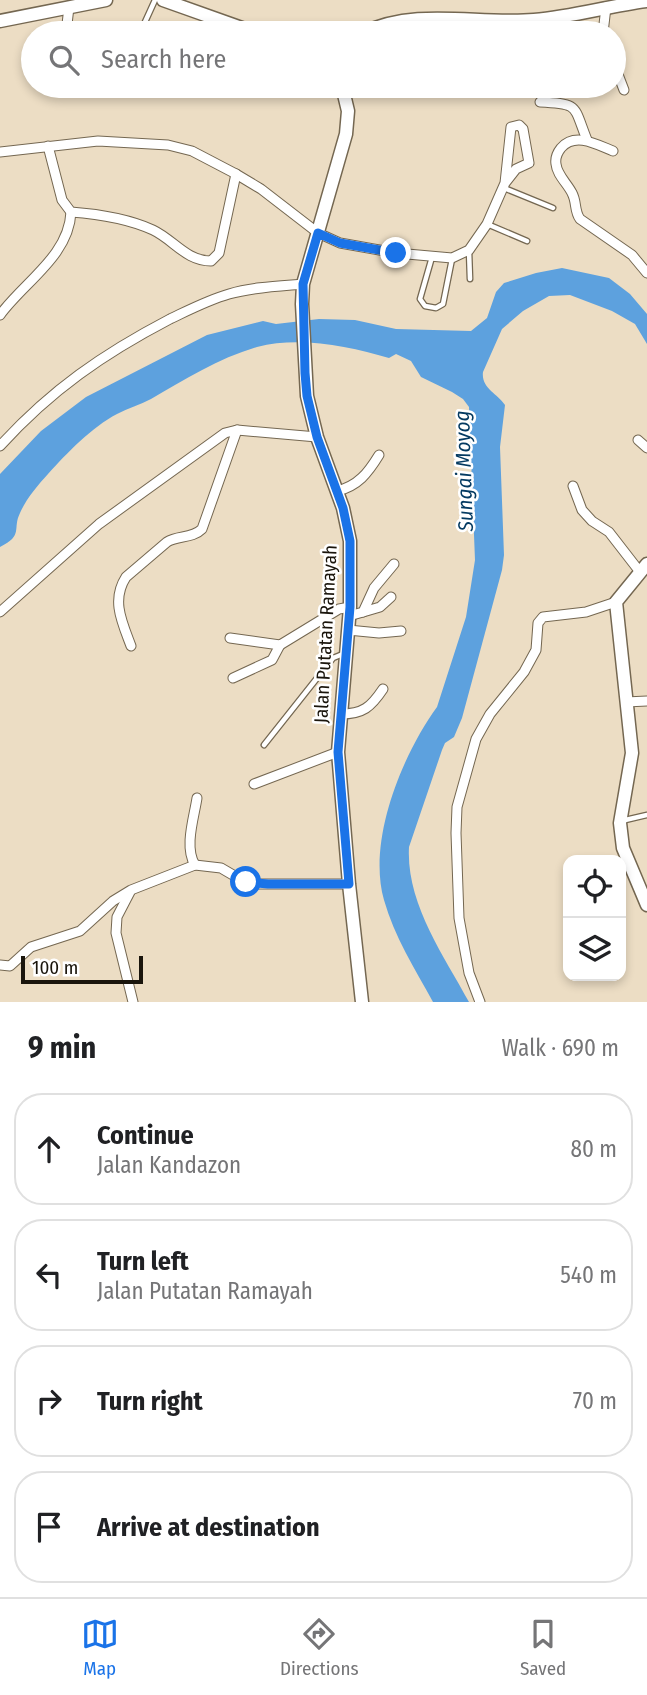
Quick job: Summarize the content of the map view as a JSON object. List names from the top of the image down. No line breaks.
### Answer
{"streets":{"main road":["Jalan Putatan Ramayah"]},"water":["Sungai Moyog"],"scale_bar":"100 m","page":{"search":"Search here","scale":"100 m","heading":["9 min","Walk · 690 m"],"list":[["Continue","Jalan Kandazon","80 m"],["Turn left","Jalan Putatan Ramayah","540 m"],["Turn right","70 m"],"Arrive at destination"],"nav":["Map","Directions","Saved"]}}
